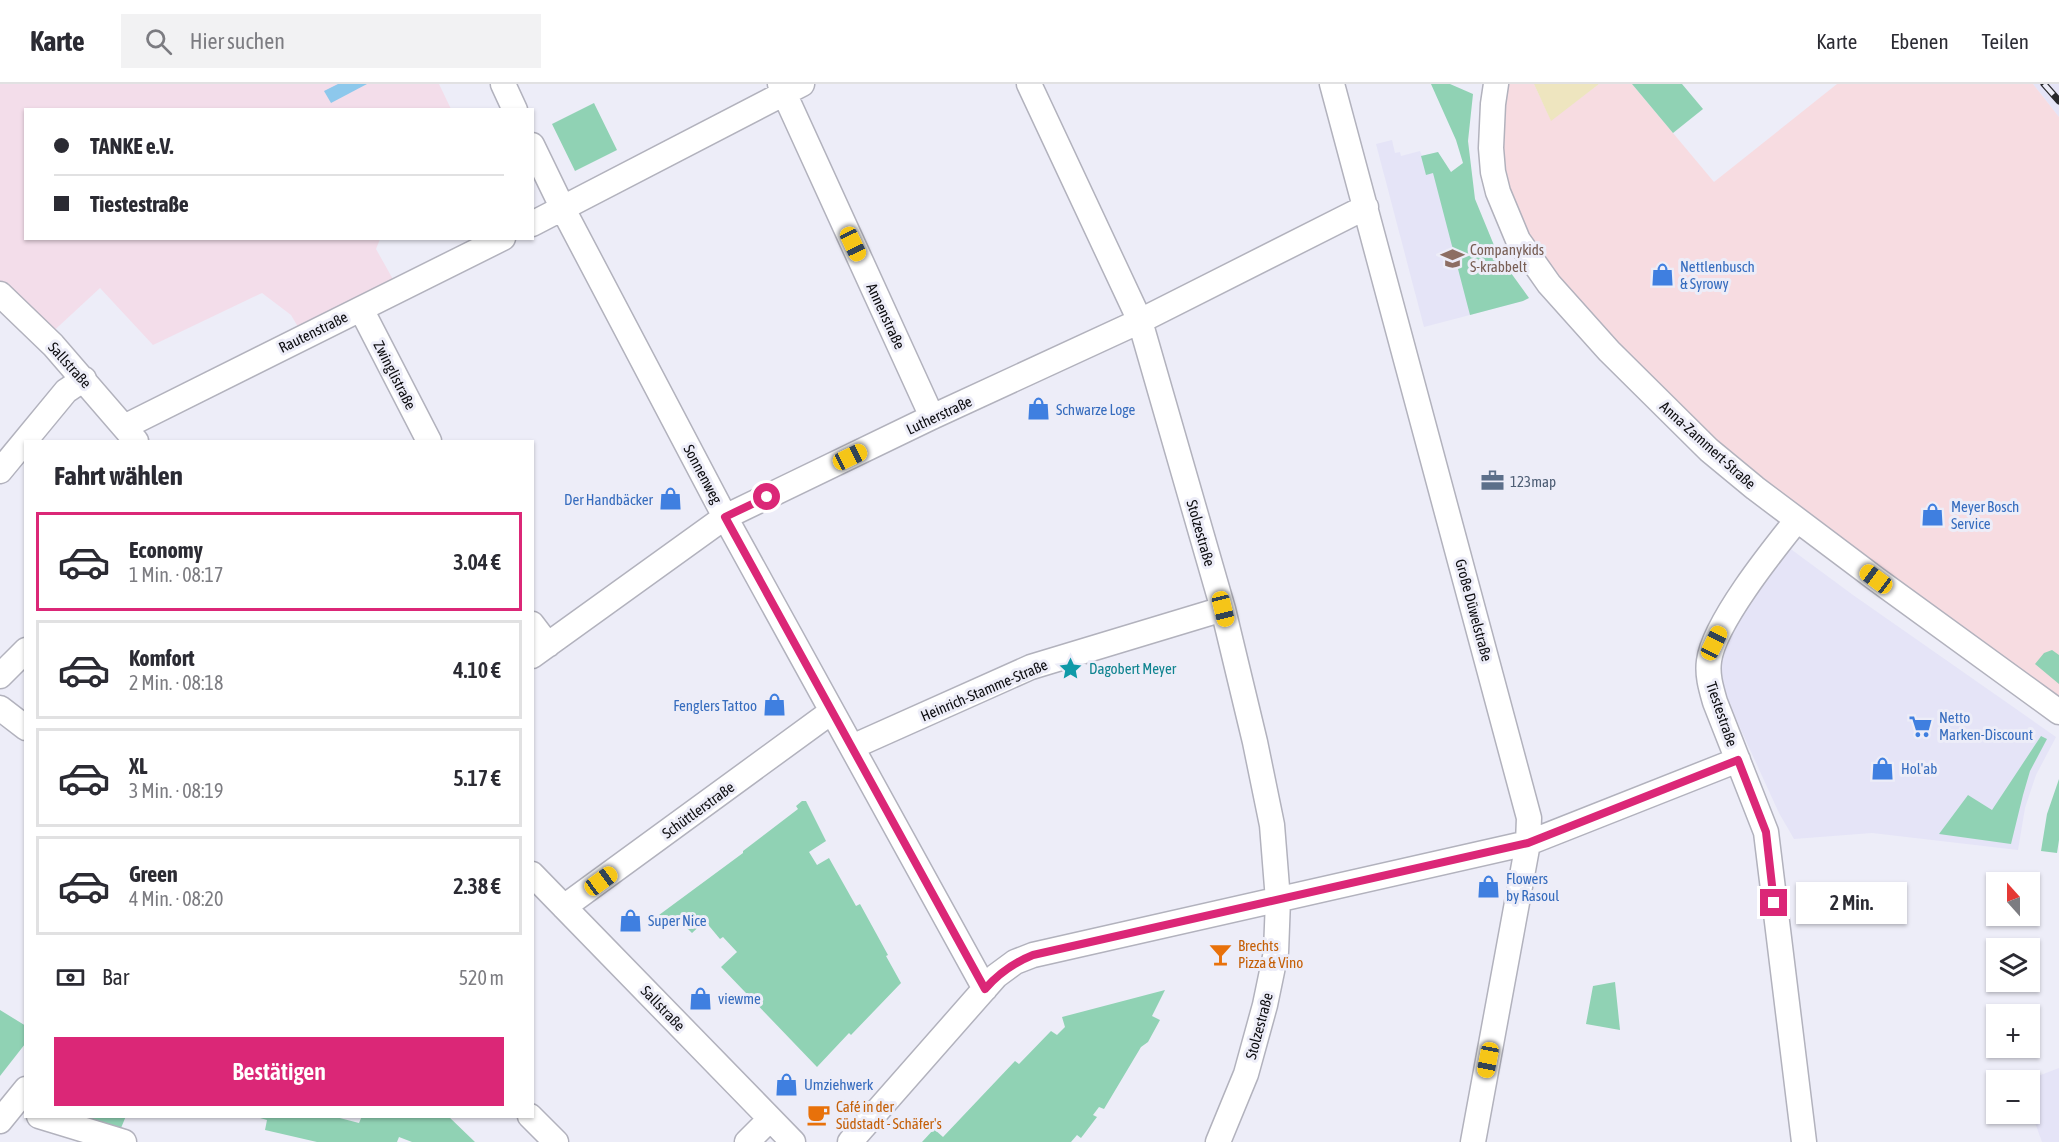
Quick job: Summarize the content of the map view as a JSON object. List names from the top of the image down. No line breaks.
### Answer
{"streets":{"street":["Annenstraße","Rautenstraße","Sallstraße","Zwinglistraße","Lutherstraße","Anna-Zammert-Straße","Sonnenweg","Stolzestraße","Große Düwelstraße","Heinrich-Stamme-Straße","Tiestestraße","Schüttlerstraße"]},"crossings":[["Annenstraße","Lutherstraße"],["Rautenstraße","Sallstraße"],["Rautenstraße","Zwinglistraße"],["Sallstraße","Schüttlerstraße"],["Lutherstraße","Sonnenweg"],["Lutherstraße","Stolzestraße"],["Lutherstraße","Große Düwelstraße"],["Anna-Zammert-Straße","Tiestestraße"],["Sonnenweg","Heinrich-Stamme-Straße"],["Sonnenweg","Schüttlerstraße"],["Stolzestraße","Heinrich-Stamme-Straße"]],"places":{"school or university":["Companykids S-krabbelt"],"shop":["Nettlenbusch & Syrowy","Schwarze Loge","Der Handbäcker","Meyer Bosch Service","Fenglers Tattoo","Hol'ab","Flowers by Rasoul","Super Nice","viewme","Umziehwerk"],"office":["123map"],"place":["Dagobert Meyer"],"supermarket":["Netto Marken-Discount"],"bar":["Brechts Pizza & Vino"],"cafe":["Café in der Südstadt - Schäfer's"]},"north":"top","page":{"header":"Karte","search":"Hier suchen","nav":["Karte","Ebenen","Teilen"],"banner":["TANKE e.V.","Tiestestraße"],"heading":"Fahrt wählen","list":[{"name":"Economy","note":"1 Min. · 08:17","value":"3.04 €"},{"name":"Komfort","note":"2 Min. · 08:18","value":"4.10 €"},{"name":"XL","note":"3 Min. · 08:19","value":"5.17 €"},{"name":"Green","note":"4 Min. · 08:20","value":"2.38 €"}],"map_buttons":["+","−"],"bubble":"2 Min.","pay":["Bar","520 m"],"buttons":"Bestätigen"}}
